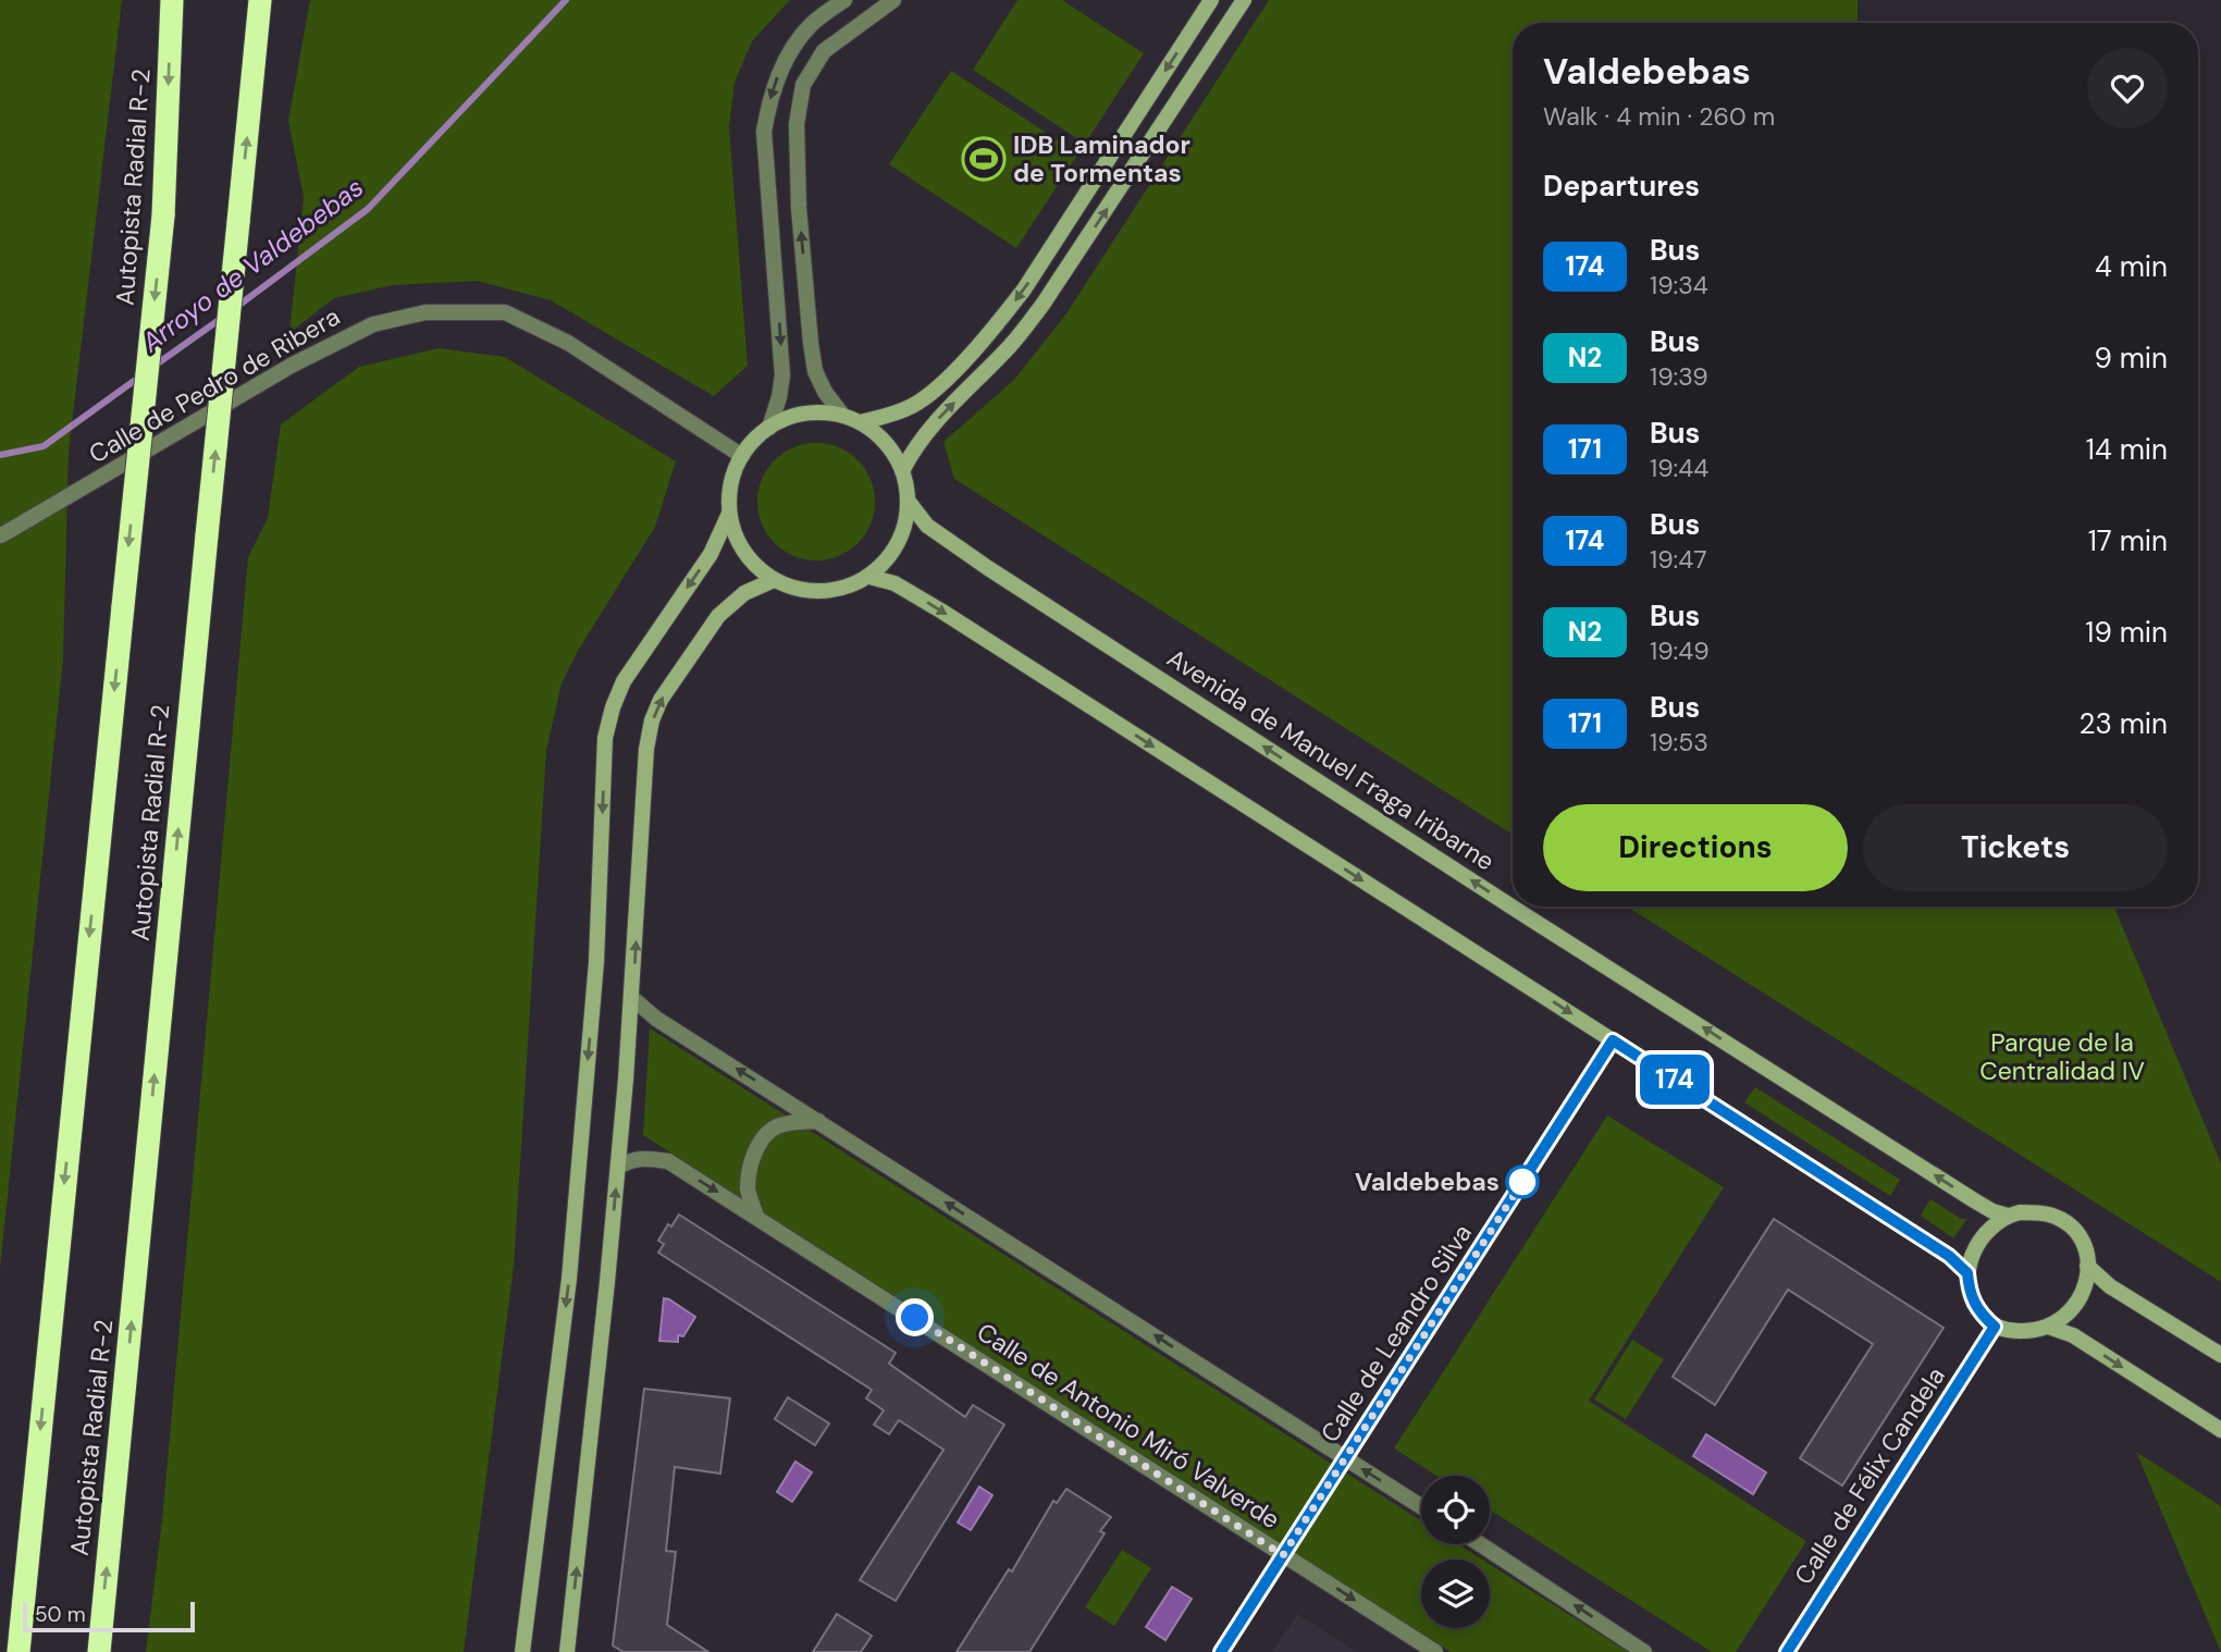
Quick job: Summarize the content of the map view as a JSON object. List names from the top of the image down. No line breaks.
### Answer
{"streets":{"highway":["Autopista Radial R-2"],"street":["Calle de Pedro de Ribera","Avenida de Manuel Fraga Iribarne","Calle de Leandro Silva","Calle de Antonio Miró Valverde","Calle de Félix Candela"]},"crossings":[["Calle de Pedro de Ribera","Avenida de Manuel Fraga Iribarne"],["Avenida de Manuel Fraga Iribarne","Calle de Félix Candela"],["Calle de Leandro Silva","Calle de Antonio Miró Valverde"]],"water":["Arroyo de Valdebebas"],"parks":["Parque de la Centralidad IV"],"places":{"sports":["IDB Laminador de Tormentas"],"other":["Valdebebas"]},"lines":["bus line 174"],"scale_bar":"50 m","page":{"on_map":"174","heading":[["Valdebebas","Walk · 4 min · 260 m"],"Departures"],"list":[{"mark":"174","name":"Bus","note":"19:34","value":"4 min"},{"mark":"N2","name":"Bus","note":"19:39","value":"9 min"},{"mark":"171","name":"Bus","note":"19:44","value":"14 min"},{"mark":"174","name":"Bus","note":"19:47","value":"17 min"},{"mark":"N2","name":"Bus","note":"19:49","value":"19 min"},{"mark":"171","name":"Bus","note":"19:53","value":"23 min"}],"buttons":["Directions","Tickets"],"scale":"50 m"}}
